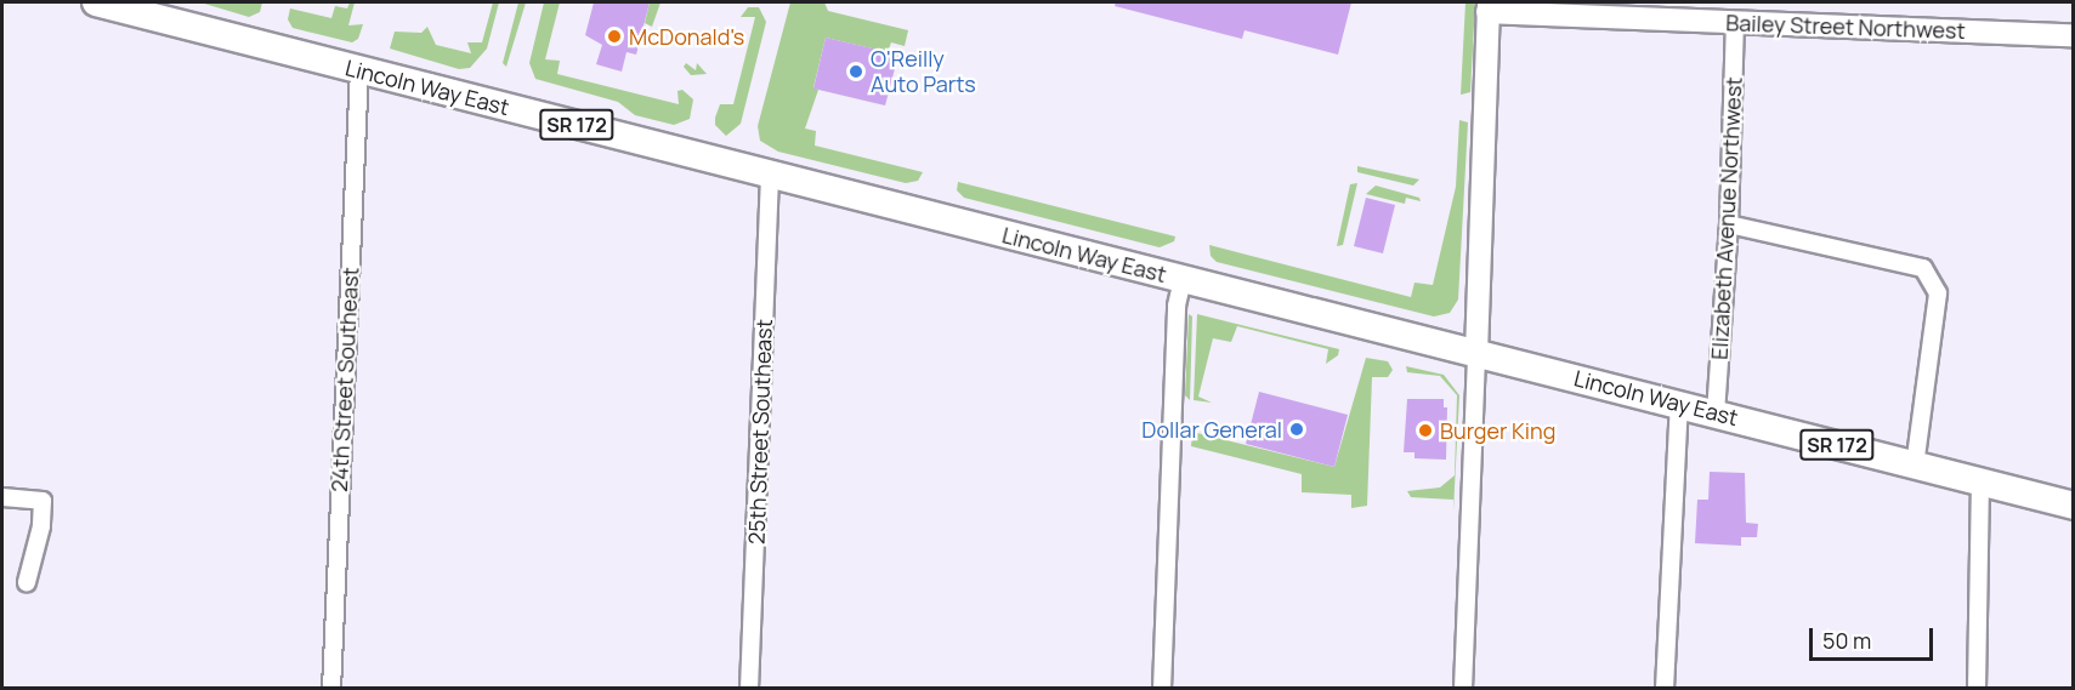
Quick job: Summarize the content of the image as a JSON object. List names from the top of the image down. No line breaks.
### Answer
{"streets":{"main road":["Lincoln Way East","SR 172"],"street":["Bailey Street Northwest","Elizabeth Avenue Northwest","24th Street Southeast","25th Street Southeast"]},"crossings":[["Bailey Street Northwest","Elizabeth Avenue Northwest"],["Lincoln Way East","Elizabeth Avenue Northwest"],["Lincoln Way East","24th Street Southeast"],["Lincoln Way East","25th Street Southeast"]],"places":["McDonald's","O'Reilly Auto Parts","Dollar General","Burger King"],"scale_bar":"50 m"}
